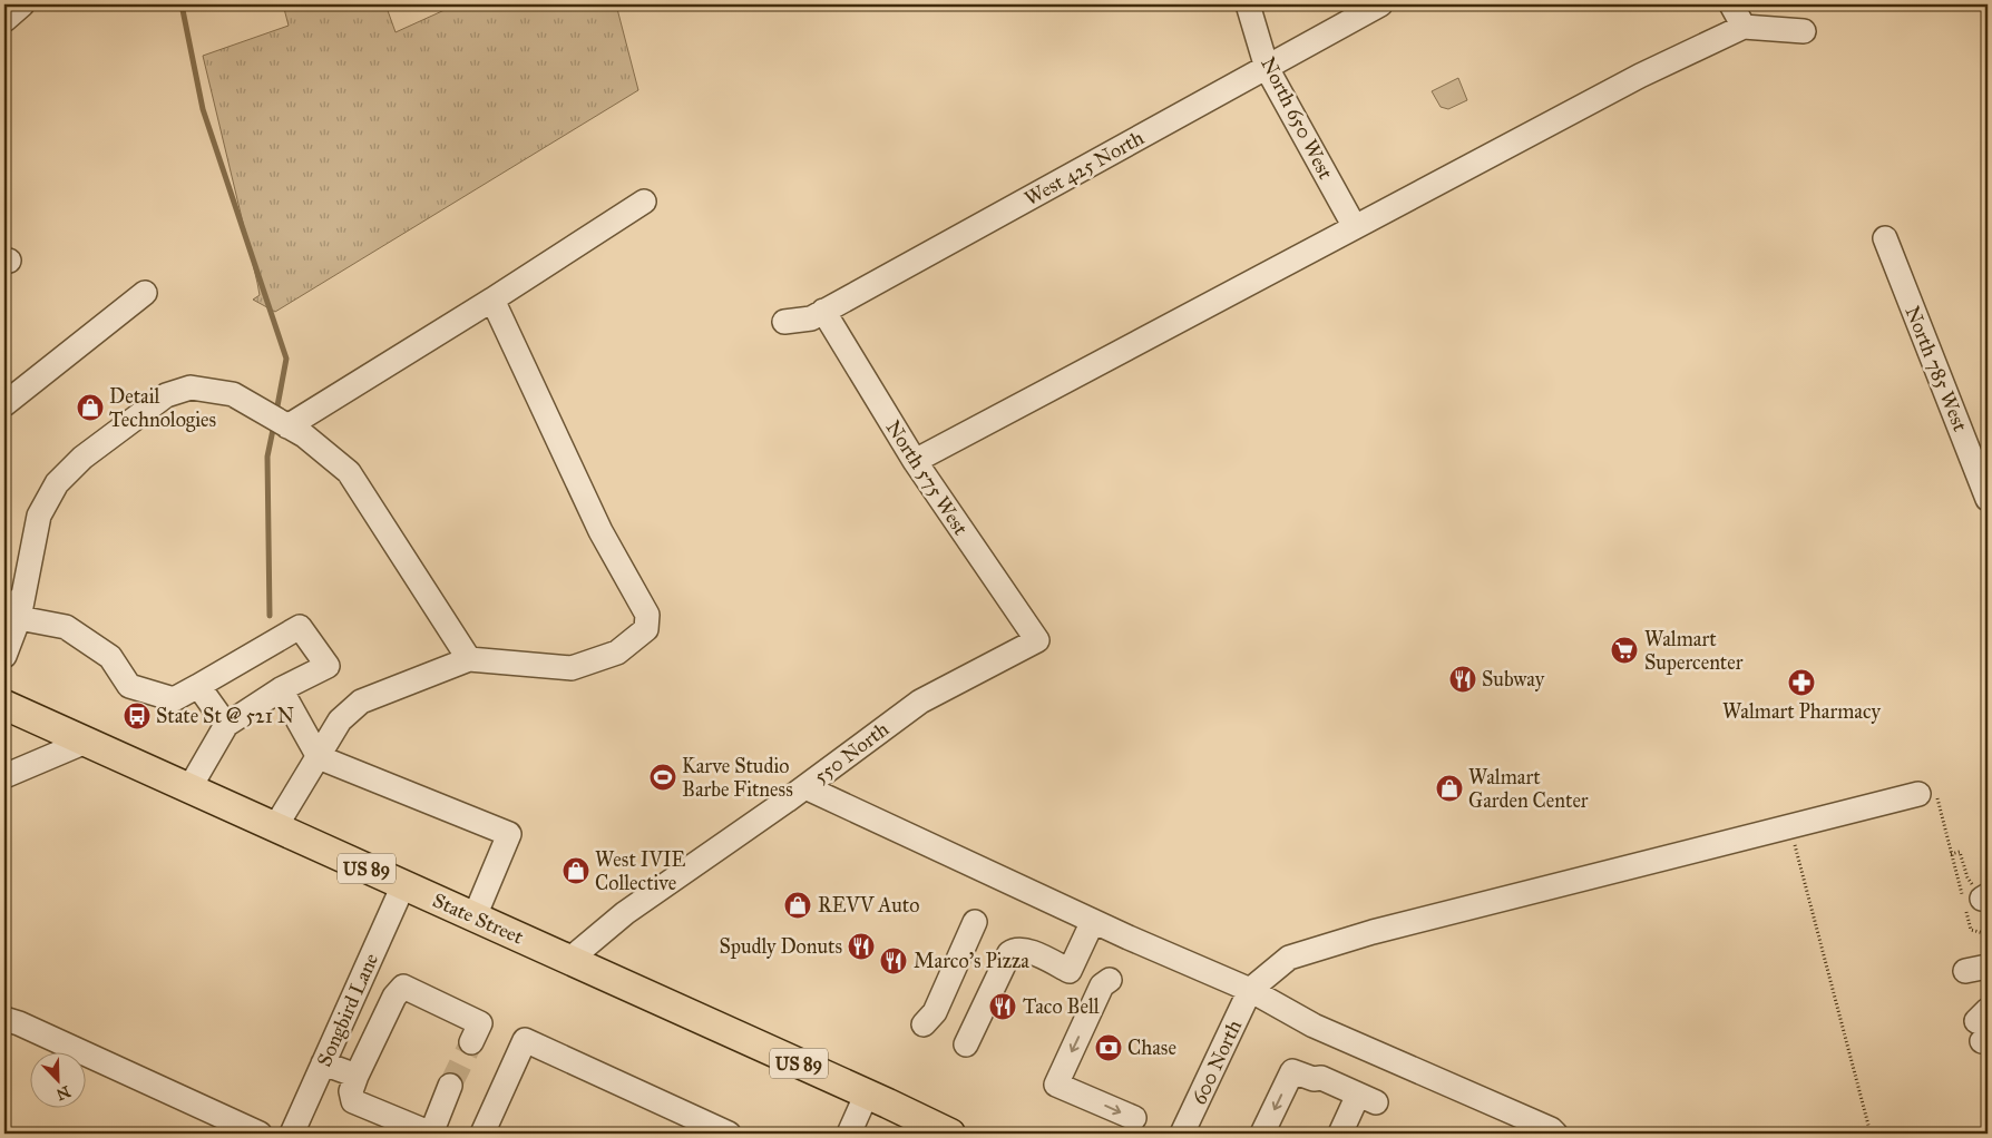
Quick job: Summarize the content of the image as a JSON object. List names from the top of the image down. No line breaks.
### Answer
{"streets":{"main road":["US 89","State Street"],"street":["North 650 West","West 425 North","North 785 West","North 575 West","550 North","Songbird Lane","600 North"]},"crossings":[["North 650 West","West 425 North"],["West 425 North","North 575 West"],["North 575 West","550 North"],["550 North","State Street"],["State Street","Songbird Lane"]],"places":{"shop":["Detail Technologies","Walmart Garden Center","West IVIE Collective","REVV Auto"],"supermarket":["Walmart Supercenter"],"restaurant":["Subway","Spudly Donuts","Marco's Pizza","Taco Bell"],"pharmacy":["Walmart Pharmacy"],"bus stop":["State St @ 521 N"],"sports":["Karve Studio Barbe Fitness"],"bank":["Chase"]},"north":"bottom right"}
